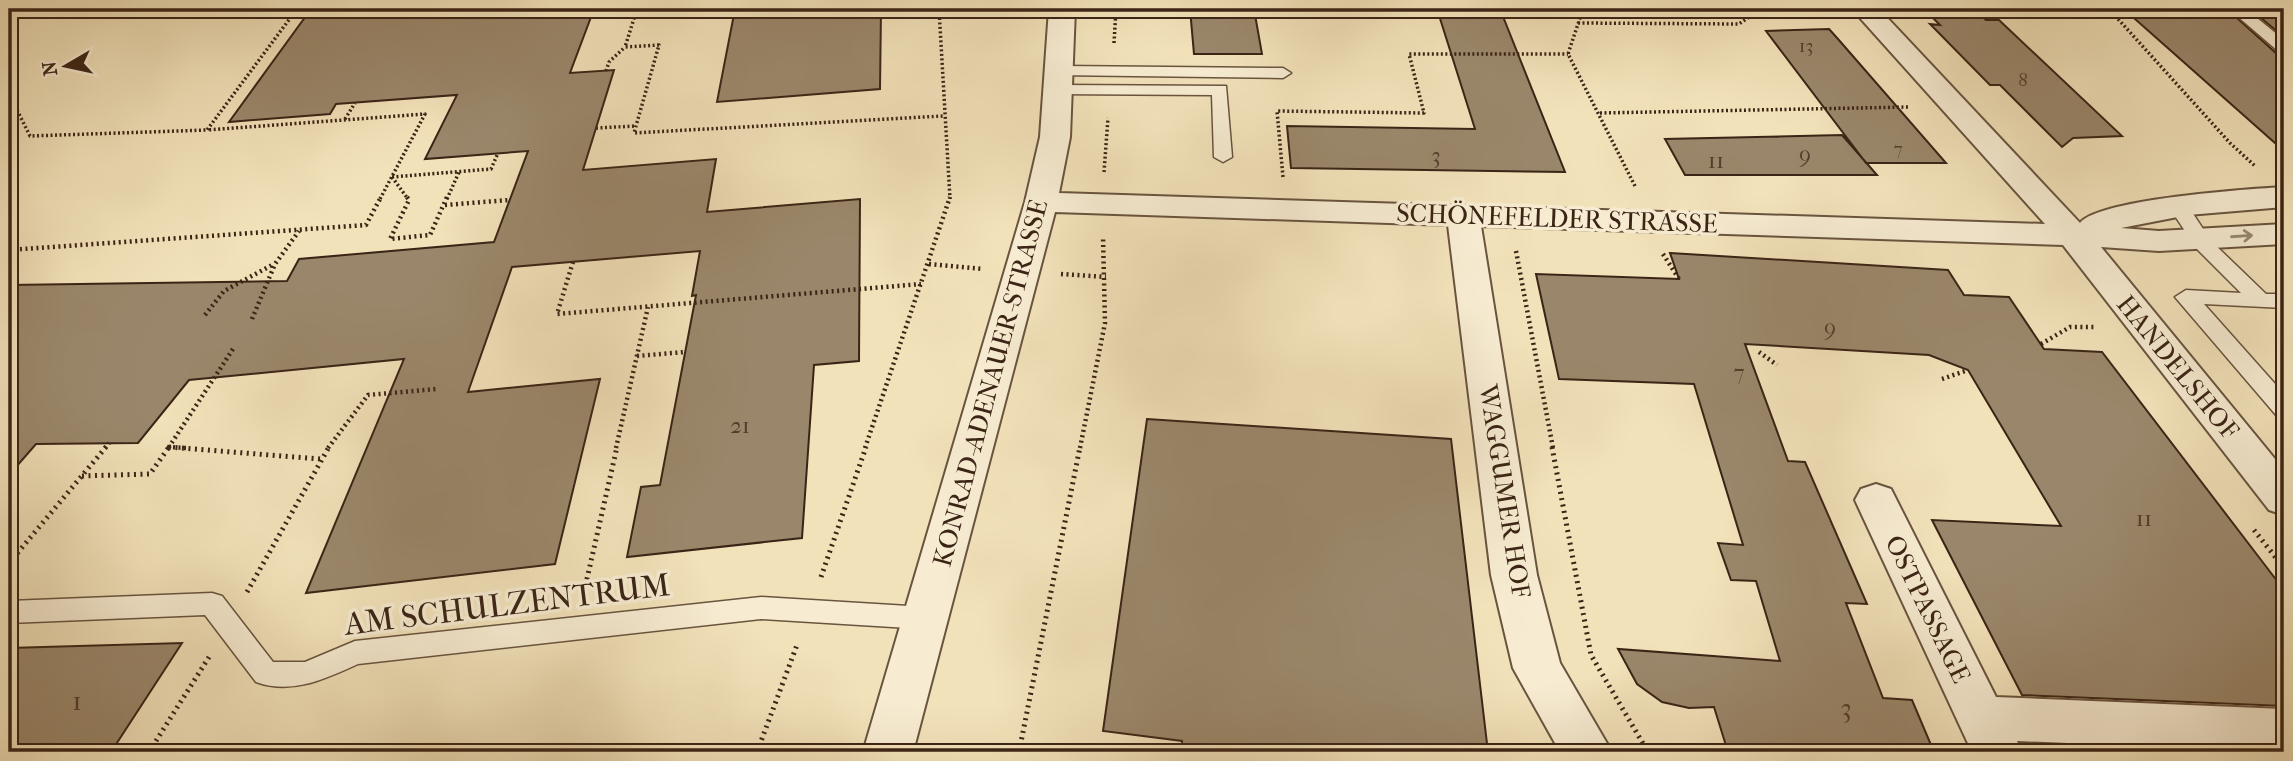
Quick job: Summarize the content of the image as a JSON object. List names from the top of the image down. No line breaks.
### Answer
{"streets":{"street":["SCHÖNEFELDER STRASSE","HANDELSHOF","KONRAD-ADENAUER-STRASSE","WAGGUMER HOF","OSTPASSAGE"],"lane":["AM SCHULZENTRUM"]},"crossings":[["SCHÖNEFELDER STRASSE","HANDELSHOF"],["SCHÖNEFELDER STRASSE","KONRAD-ADENAUER-STRASSE"],["SCHÖNEFELDER STRASSE","WAGGUMER HOF"],["KONRAD-ADENAUER-STRASSE","AM SCHULZENTRUM"]],"house_numbers":["13","8","7","9","3","11","9","7","21","11","1","3"],"north":"left"}
